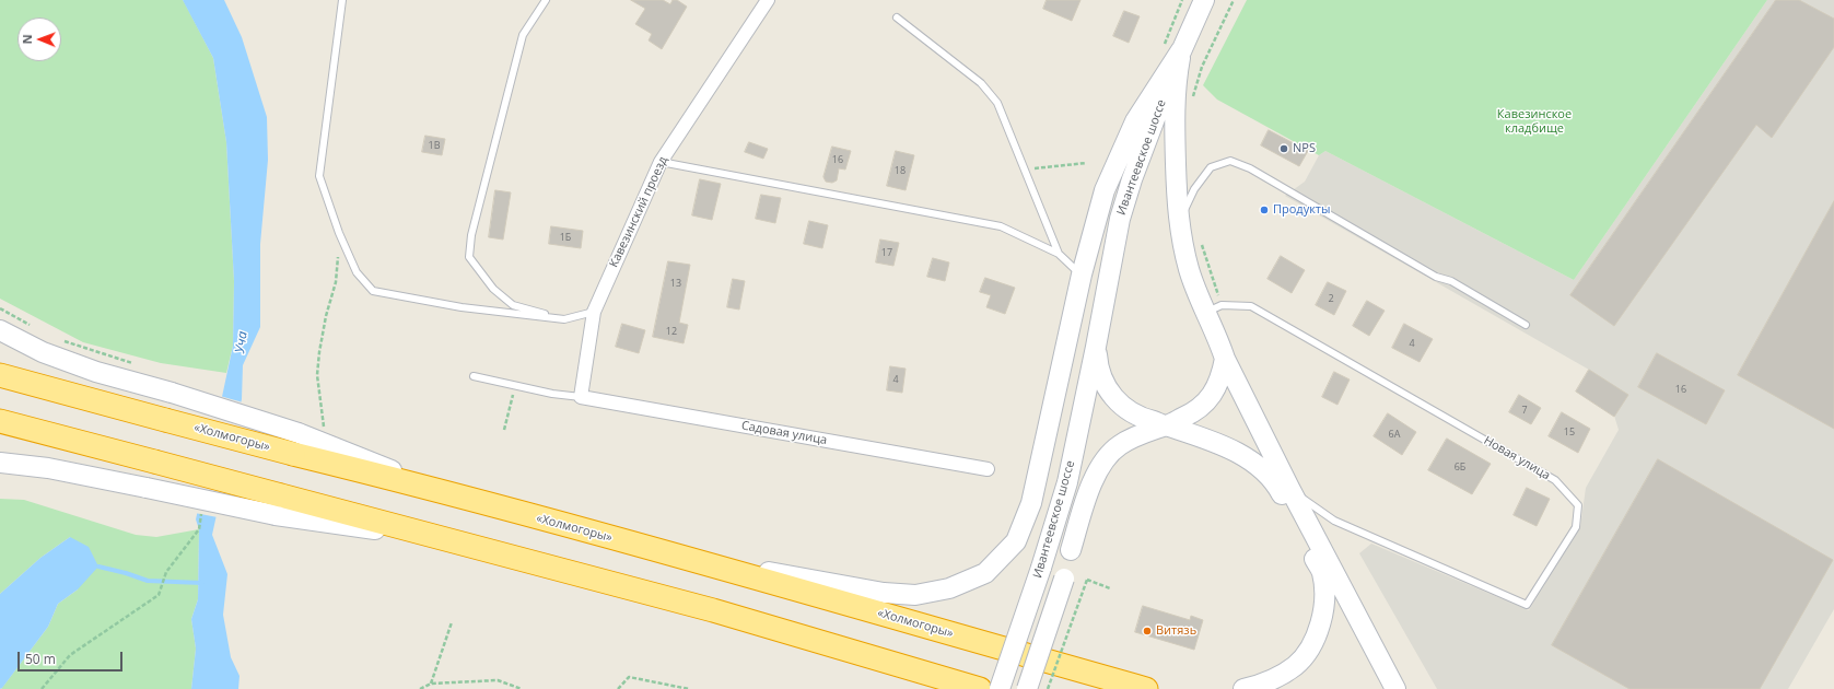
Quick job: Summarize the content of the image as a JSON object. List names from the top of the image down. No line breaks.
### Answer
{"streets":{"highway":["«Холмогоры»"],"main road":["Ивантеевское шоссе"],"street":["Кавезинский проезд","Садовая улица"],"lane":["Новая улица"]},"crossings":[["Кавезинский проезд","Садовая улица"]],"water":["Уча"],"parks":["Кавезинское кладбище"],"places":["NPS","Продукты","Витязь"],"house_numbers":["1В","16","18","1Б","17","13","2","12","4","4","16","7","15","6А","6Б"],"scale_bar":"50 m","north":"left"}
